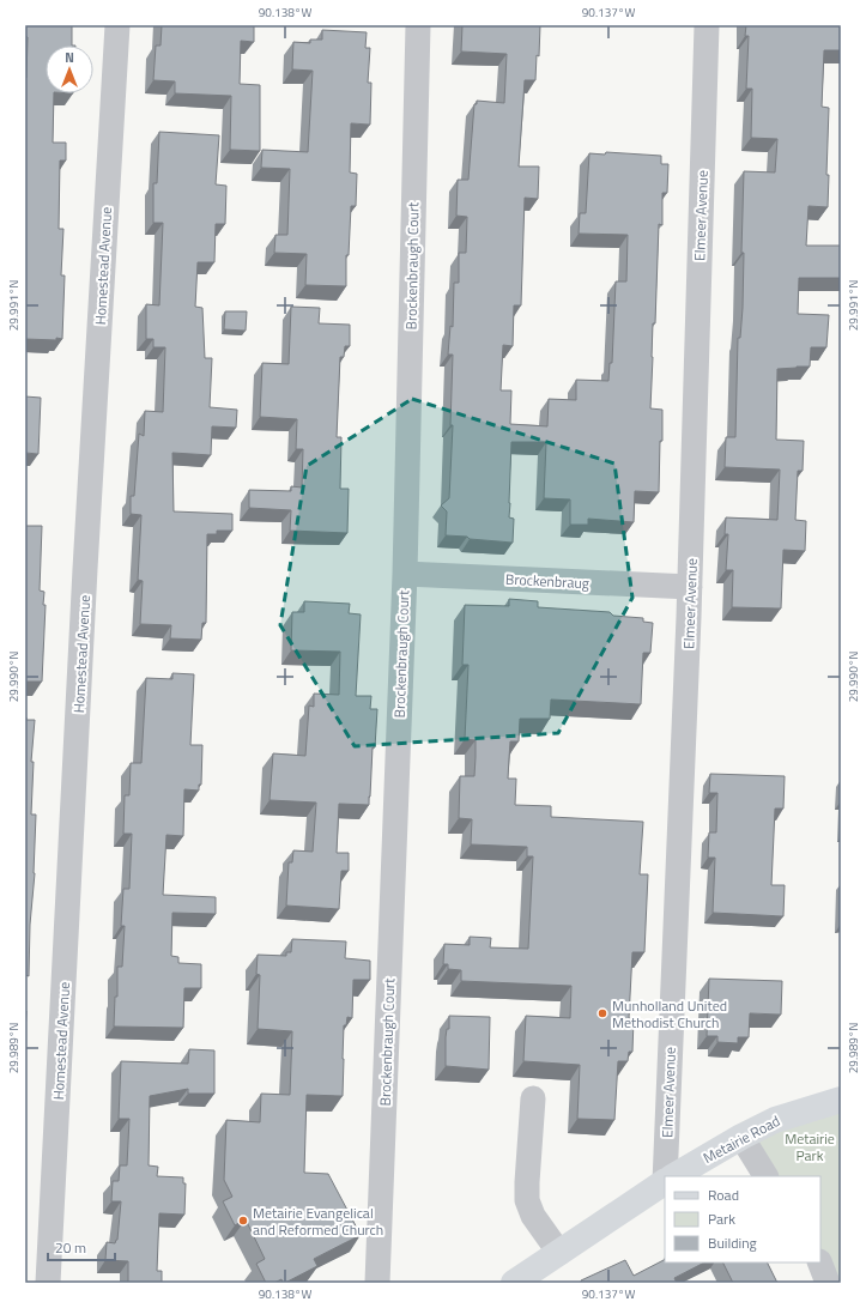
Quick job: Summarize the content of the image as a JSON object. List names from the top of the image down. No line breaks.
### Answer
{"streets":{"main road":["Metairie Road"],"street":["Elmeer Avenue","Homestead Avenue","Brockenbraugh Court","Brockenbraug"]},"crossings":[["Elmeer Avenue","Brockenbraug"],["Brockenbraugh Court","Brockenbraug"]],"parks":["Metairie Park"],"places":["Munholland United Methodist Church","Metairie Evangelical and Reformed Church"],"legend":["Road","Park","Building"],"scale_bar":"20 m","north":"top","coordinates":["90.138°W","90.137°W","29.991°N","29.990°N","29.989°N"]}
